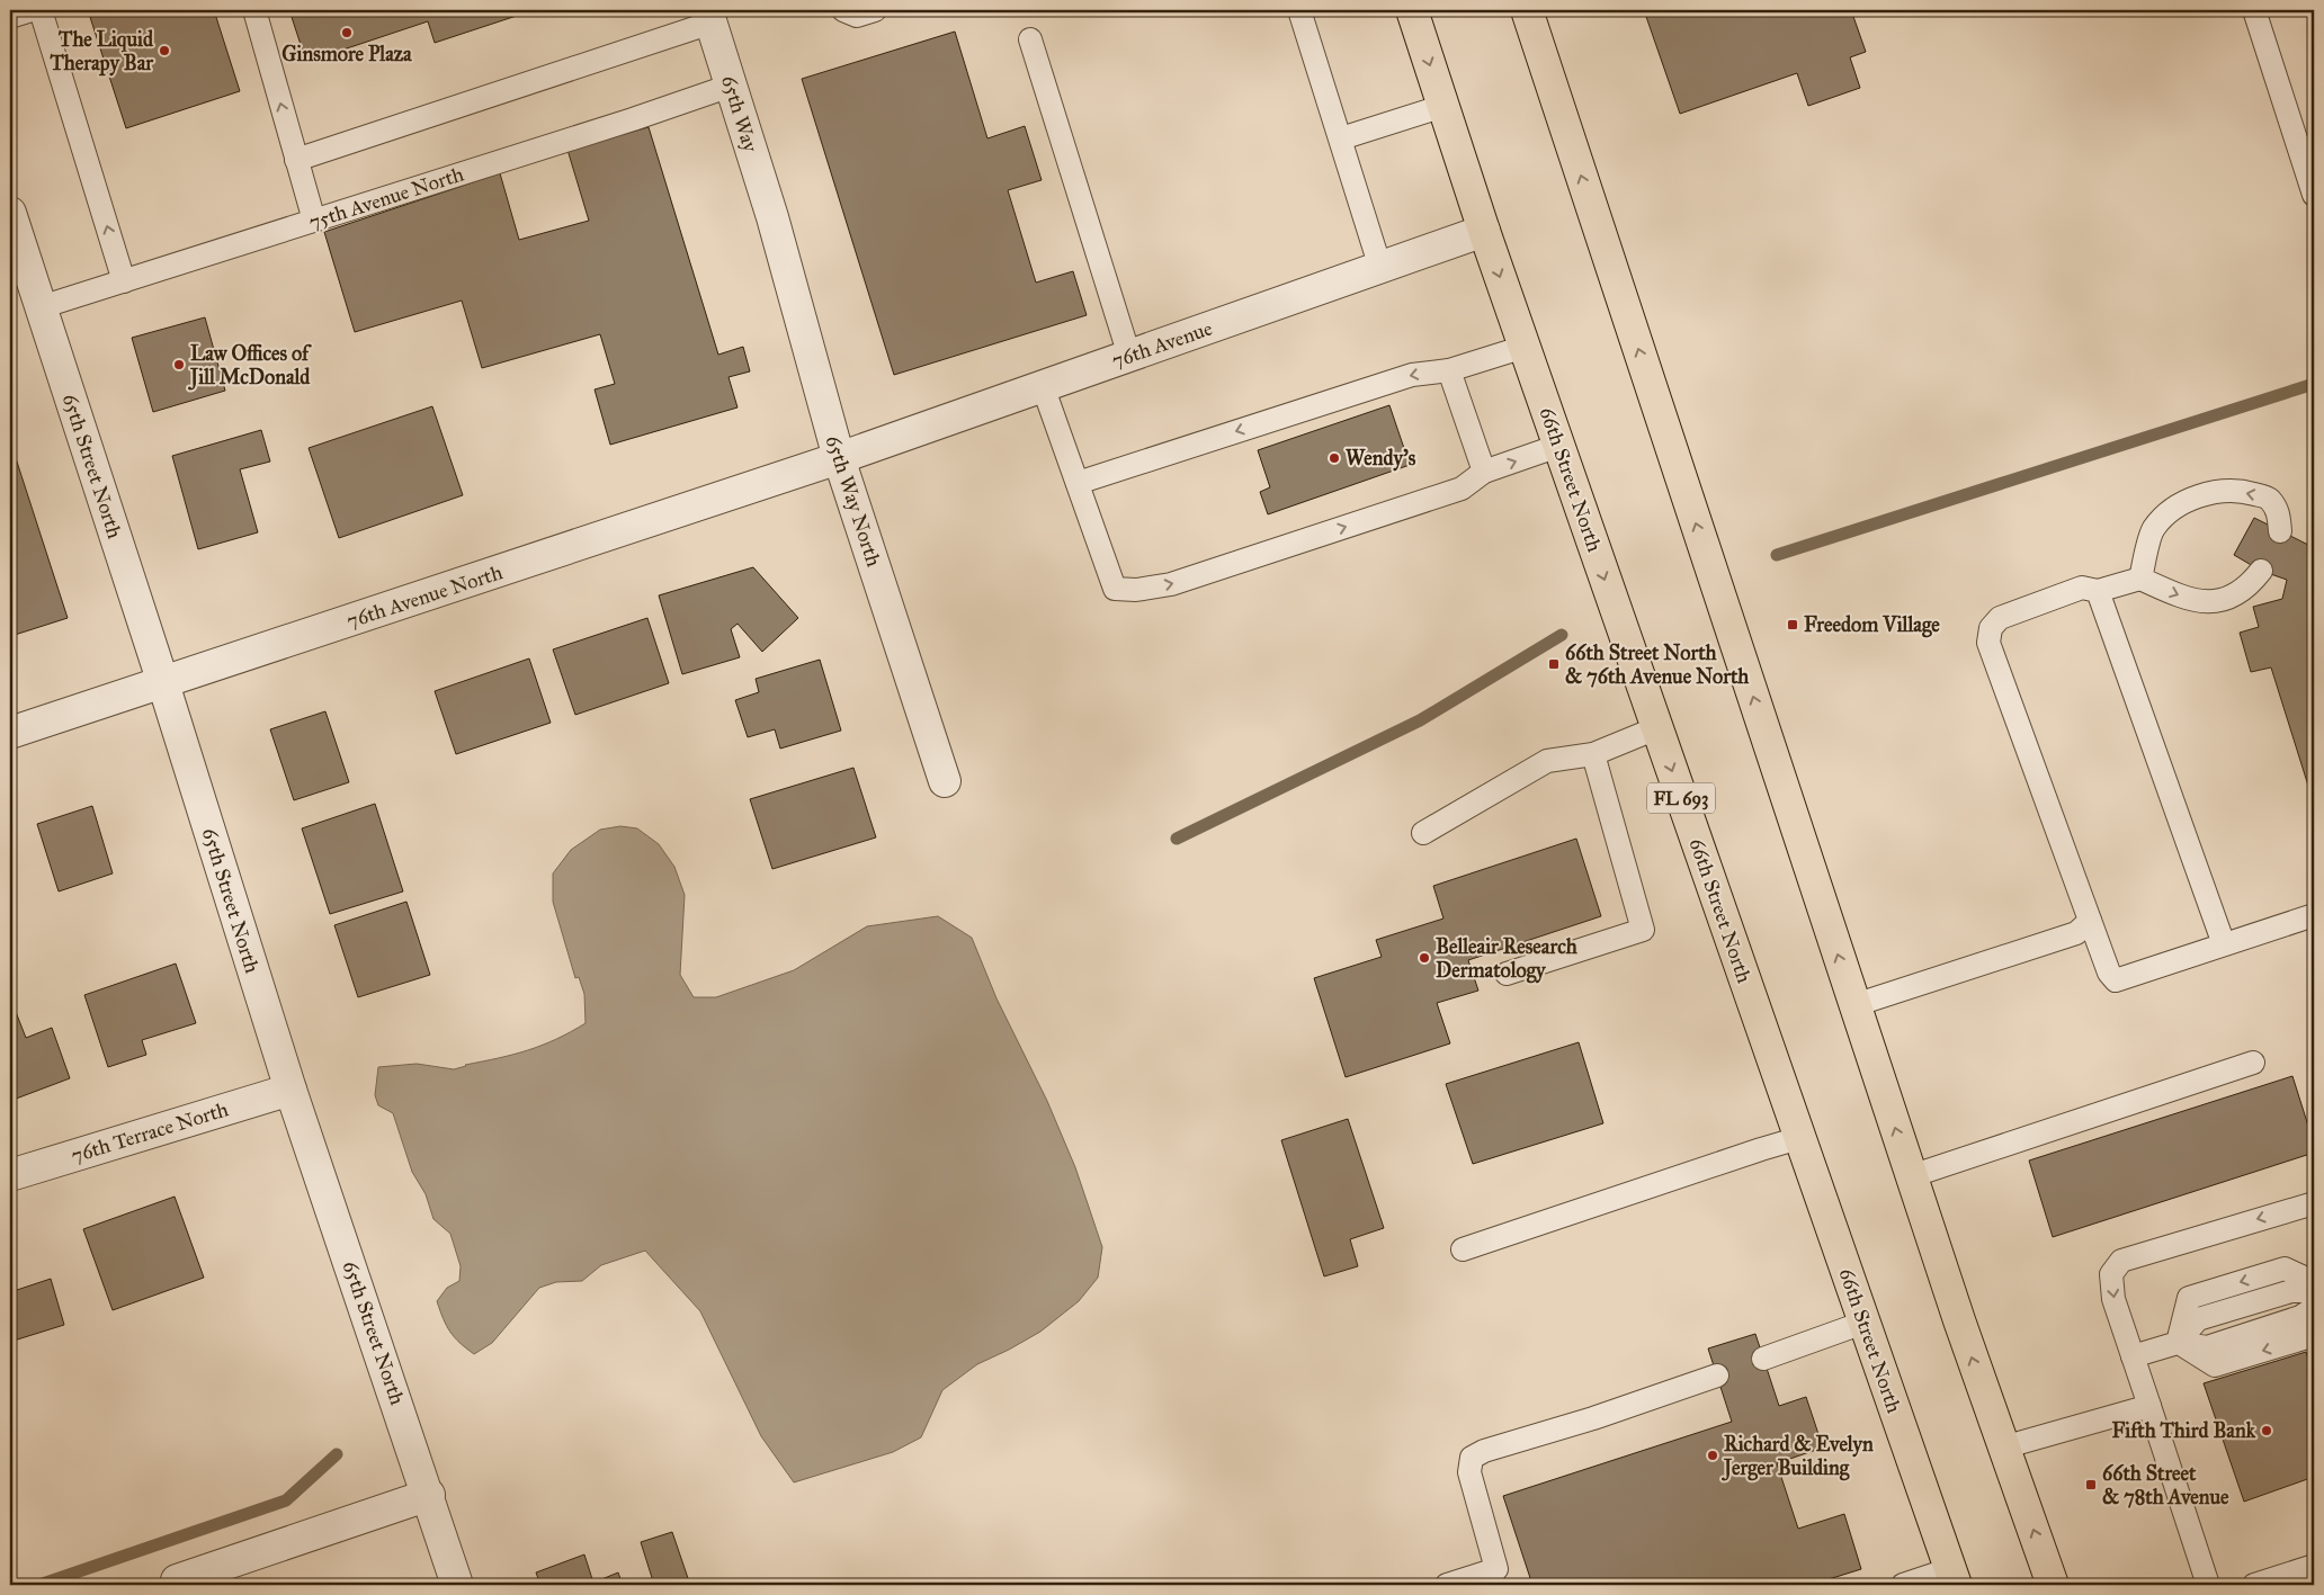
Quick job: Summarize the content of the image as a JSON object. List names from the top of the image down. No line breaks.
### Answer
{"streets":{"main road":["66th Street North","FL 693"],"street":["65th Way","76th Avenue","65th Street North","65th Way North","76th Avenue North","76th Terrace North"],"lane":["75th Avenue North"]},"crossings":[["65th Way","75th Avenue North"],["65th Way","65th Way North"],["75th Avenue North","65th Street North"],["76th Avenue","66th Street North"],["76th Avenue","65th Way North"],["76th Avenue","76th Avenue North"],["65th Street North","76th Avenue North"],["65th Street North","76th Terrace North"],["65th Way North","76th Avenue North"]],"places":{"other":["Ginsmore Plaza","The Liquid Therapy Bar","Law Offices of Jill McDonald","Wendy's","Belleair Research Dermatology","Fifth Third Bank","Richard & Evelyn Jerger Building"],"transit":["Freedom Village","66th Street North & 76th Avenue North","66th Street & 78th Avenue"]}}
